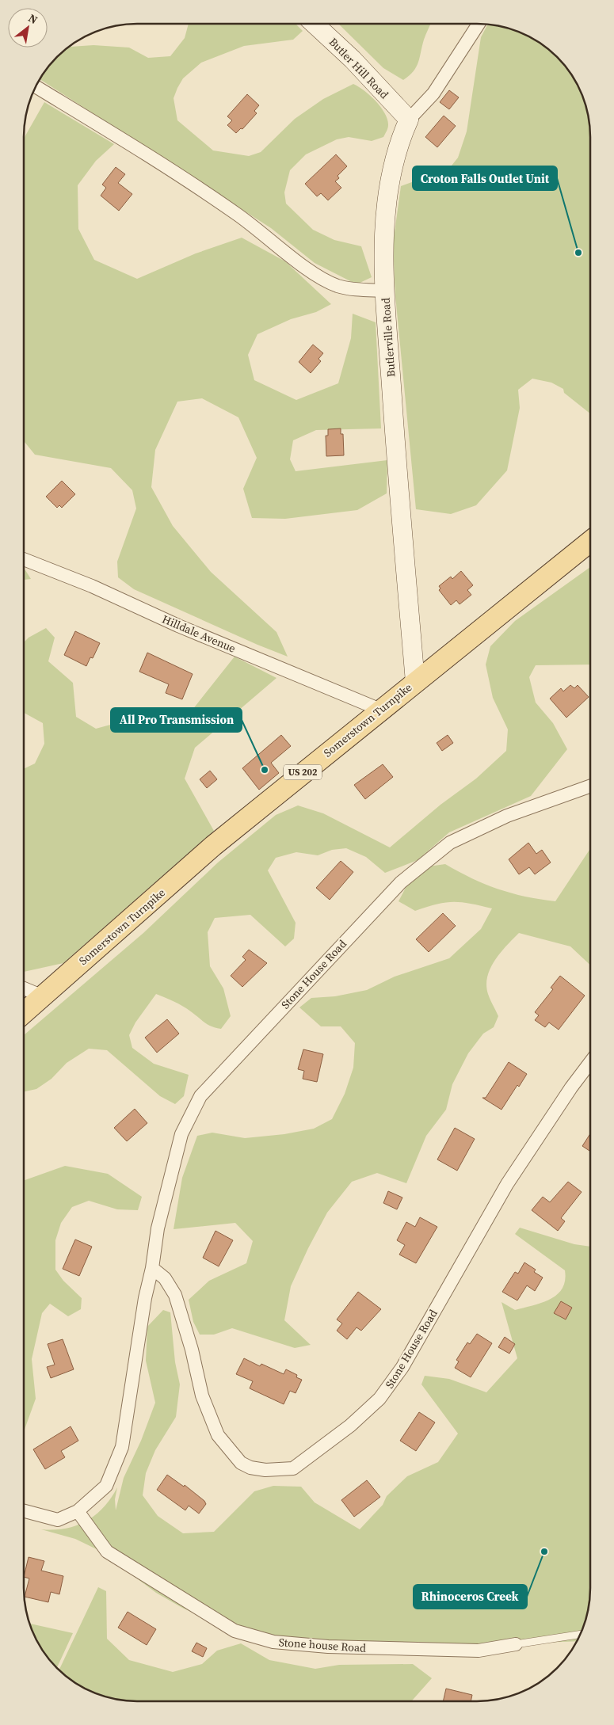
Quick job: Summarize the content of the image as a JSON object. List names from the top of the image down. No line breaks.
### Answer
{"streets":{"main road":["Somerstown Turnpike","US 202"],"street":["Butler Hill Road","Butlerville Road","Hilldale Avenue","Stone House Road","Stone house Road"]},"crossings":[["Butler Hill Road","Butlerville Road"],["Butlerville Road","Somerstown Turnpike"],["Hilldale Avenue","Somerstown Turnpike"],["Stone House Road","Stone house Road"]],"places":["Croton Falls Outlet Unit","All Pro Transmission","Rhinoceros Creek"],"north":"top right"}
